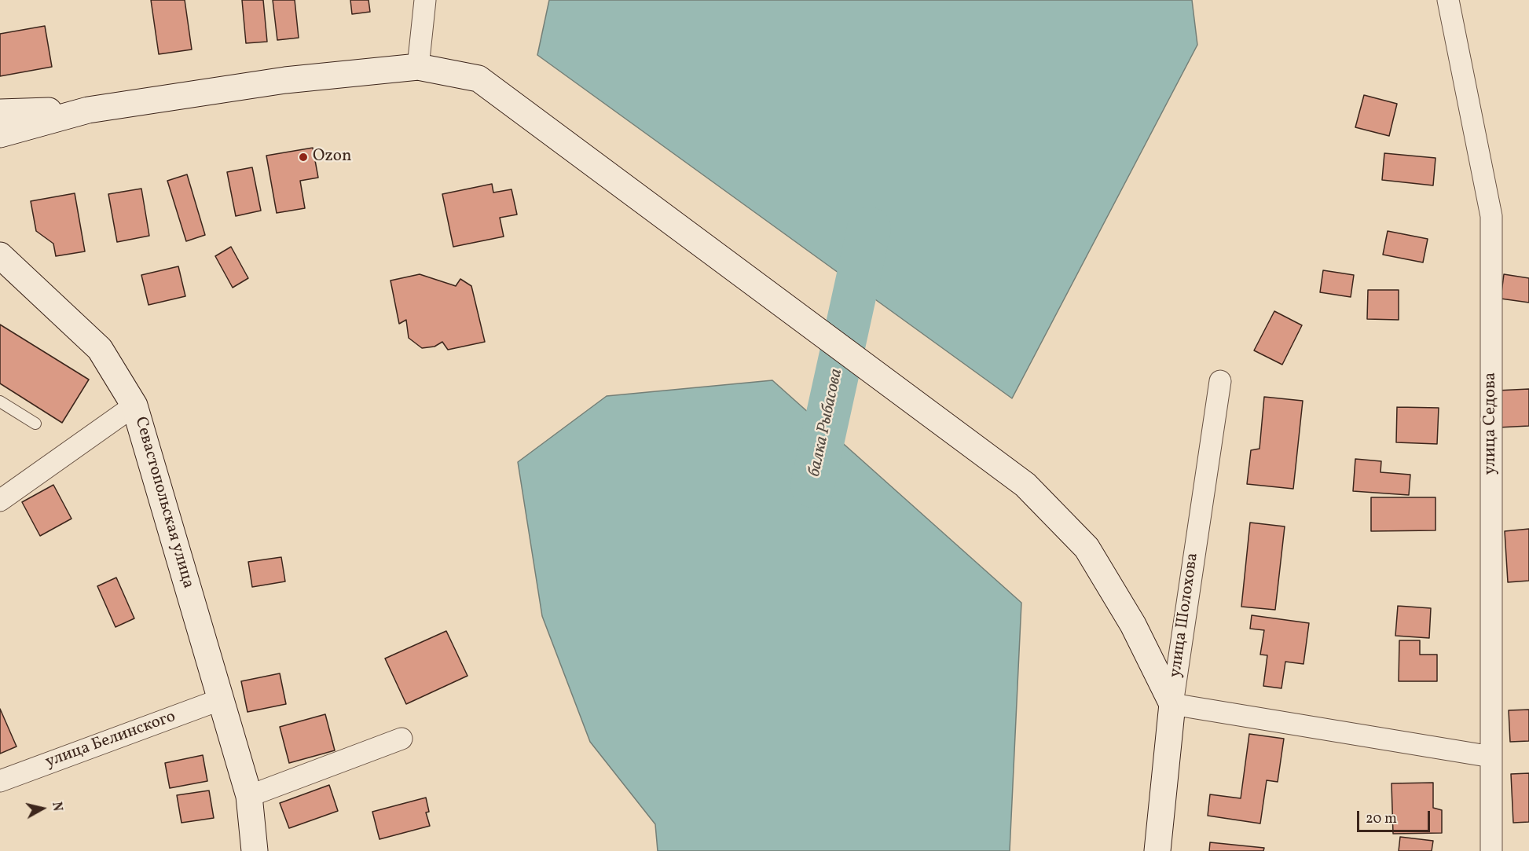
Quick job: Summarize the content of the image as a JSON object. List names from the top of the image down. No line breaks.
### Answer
{"streets":{"main road":["Севастопольская улица","улица Шолохова"],"street":["улица Седова","улица Белинского"]},"crossings":[["Севастопольская улица","улица Белинского"]],"water":["балка Рыбасова"],"places":["Ozon"],"scale_bar":"20 m","north":"right"}
